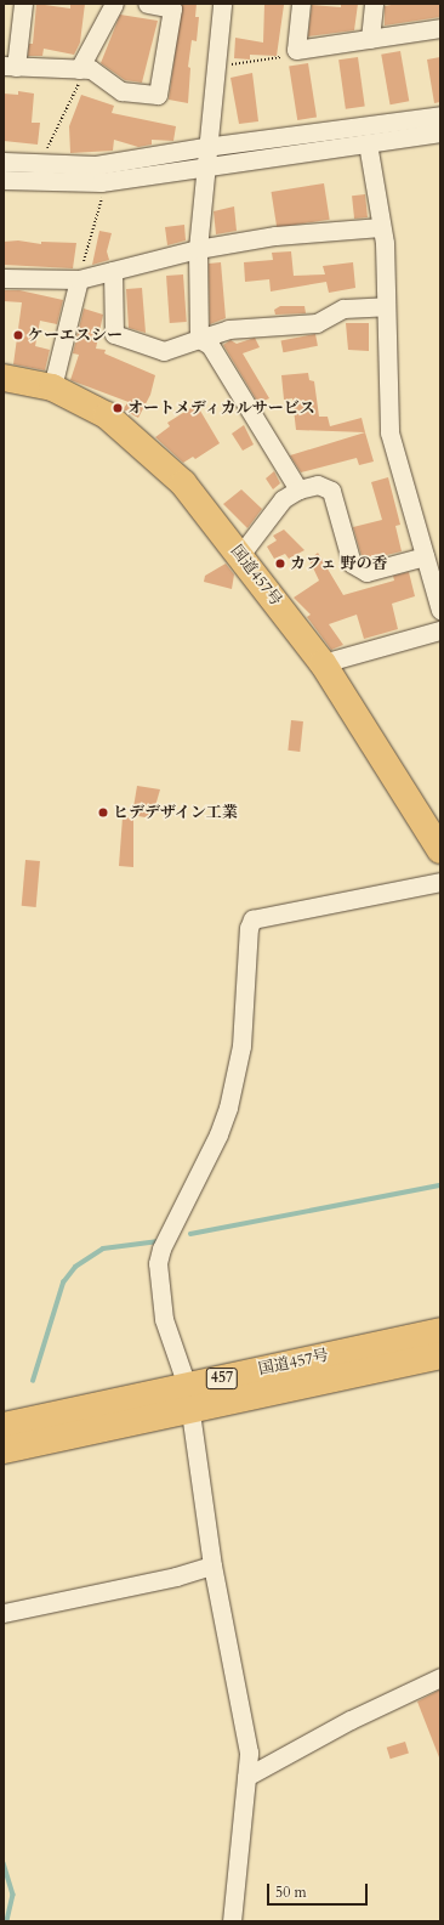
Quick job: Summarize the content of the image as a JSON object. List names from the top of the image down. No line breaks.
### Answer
{"streets":{"highway":["国道457号","457"]},"places":["ケーエスシー","オートメディカルサービス","カフェ 野の香","ヒデデザイン工業"],"scale_bar":"50 m"}
